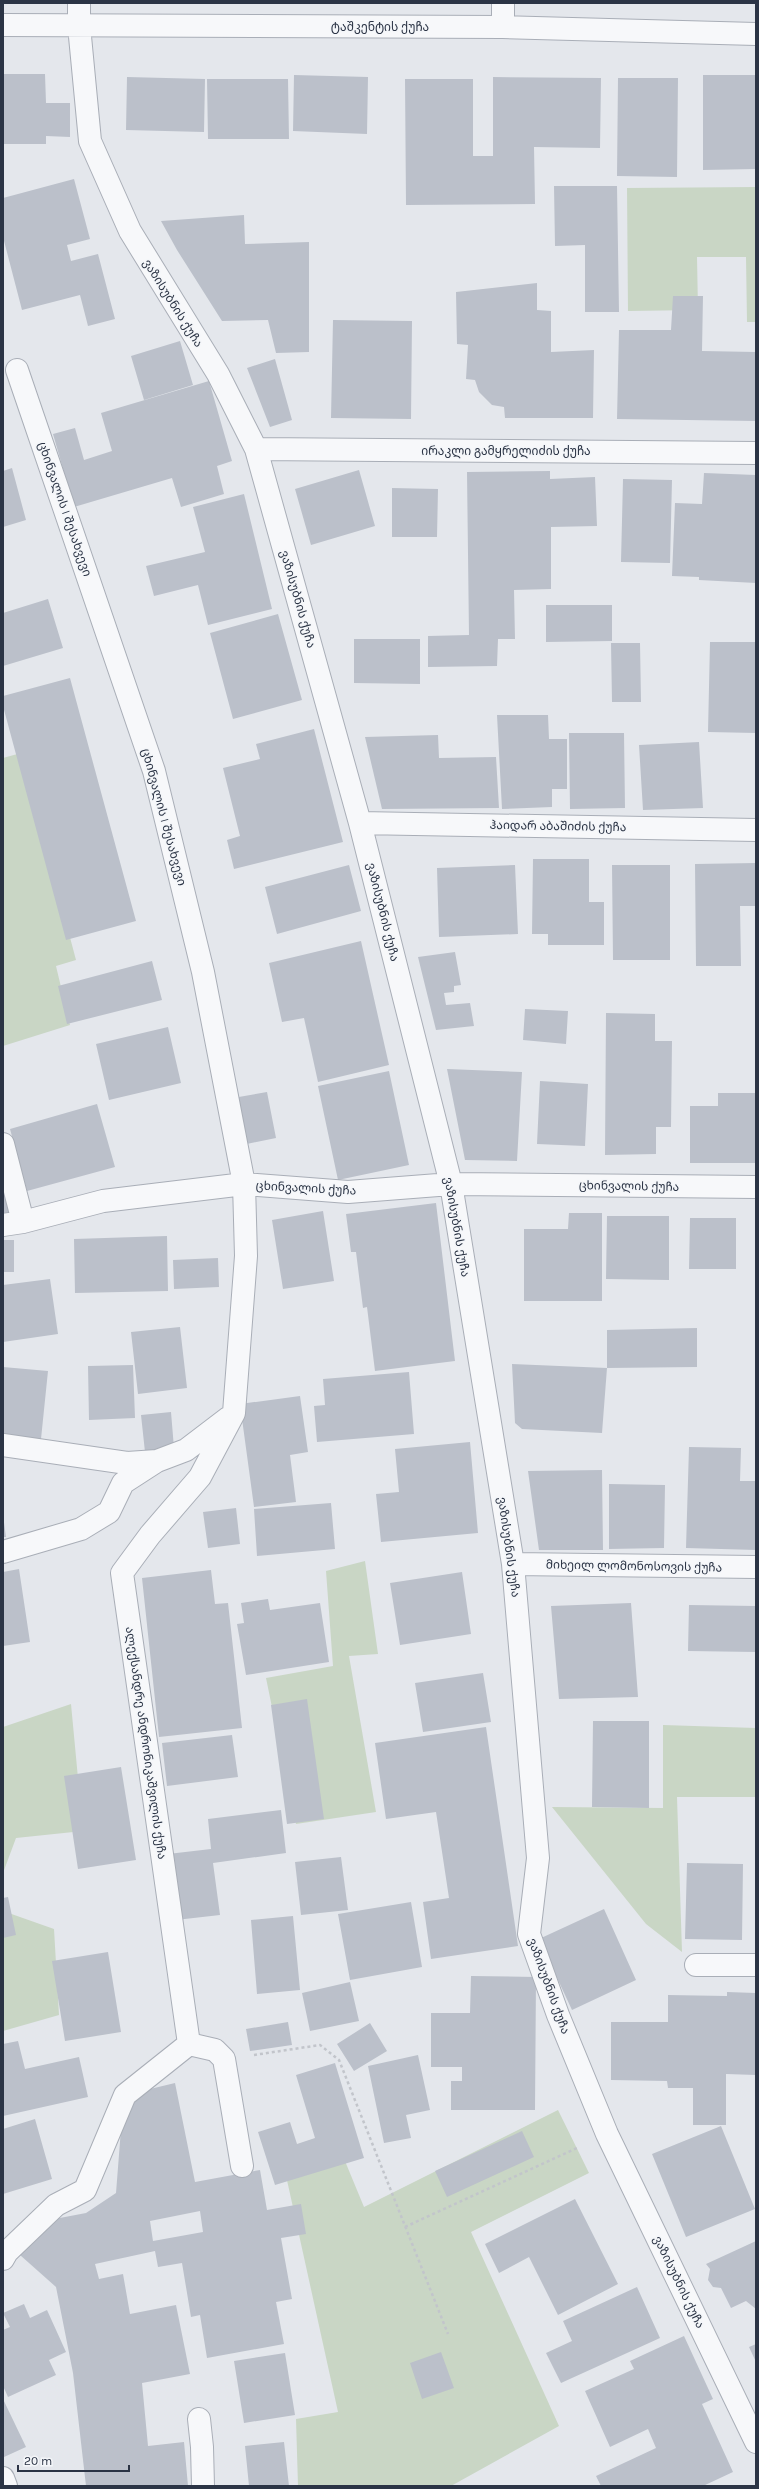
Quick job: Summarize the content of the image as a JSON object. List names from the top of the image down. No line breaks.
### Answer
{"streets":{"street":["ტაშკენტის ქუჩა","ვაზისუბნის ქუჩა","ირაკლი გამყრელიძის ქუჩა","ცხინვალის I შესახვევი","ჰაიდარ აბაშიძის ქუჩა","ცხინვალის ქუჩა","მიხეილ ლომონოსოვის ქუჩა","ალექსანდრე ანდრონიკაშვილის ქუჩა"]},"crossings":[["ტაშკენტის ქუჩა","ვაზისუბნის ქუჩა"],["ვაზისუბნის ქუჩა","ირაკლი გამყრელიძის ქუჩა"],["ვაზისუბნის ქუჩა","ჰაიდარ აბაშიძის ქუჩა"],["ვაზისუბნის ქუჩა","ცხინვალის ქუჩა"],["ვაზისუბნის ქუჩა","მიხეილ ლომონოსოვის ქუჩა"],["ცხინვალის I შესახვევი","ცხინვალის ქუჩა"],["ცხინვალის I შესახვევი","ალექსანდრე ანდრონიკაშვილის ქუჩა"],["ცხინვალის ქუჩა","ალექსანდრე ანდრონიკაშვილის ქუჩა"]],"scale_bar":"20 m"}
